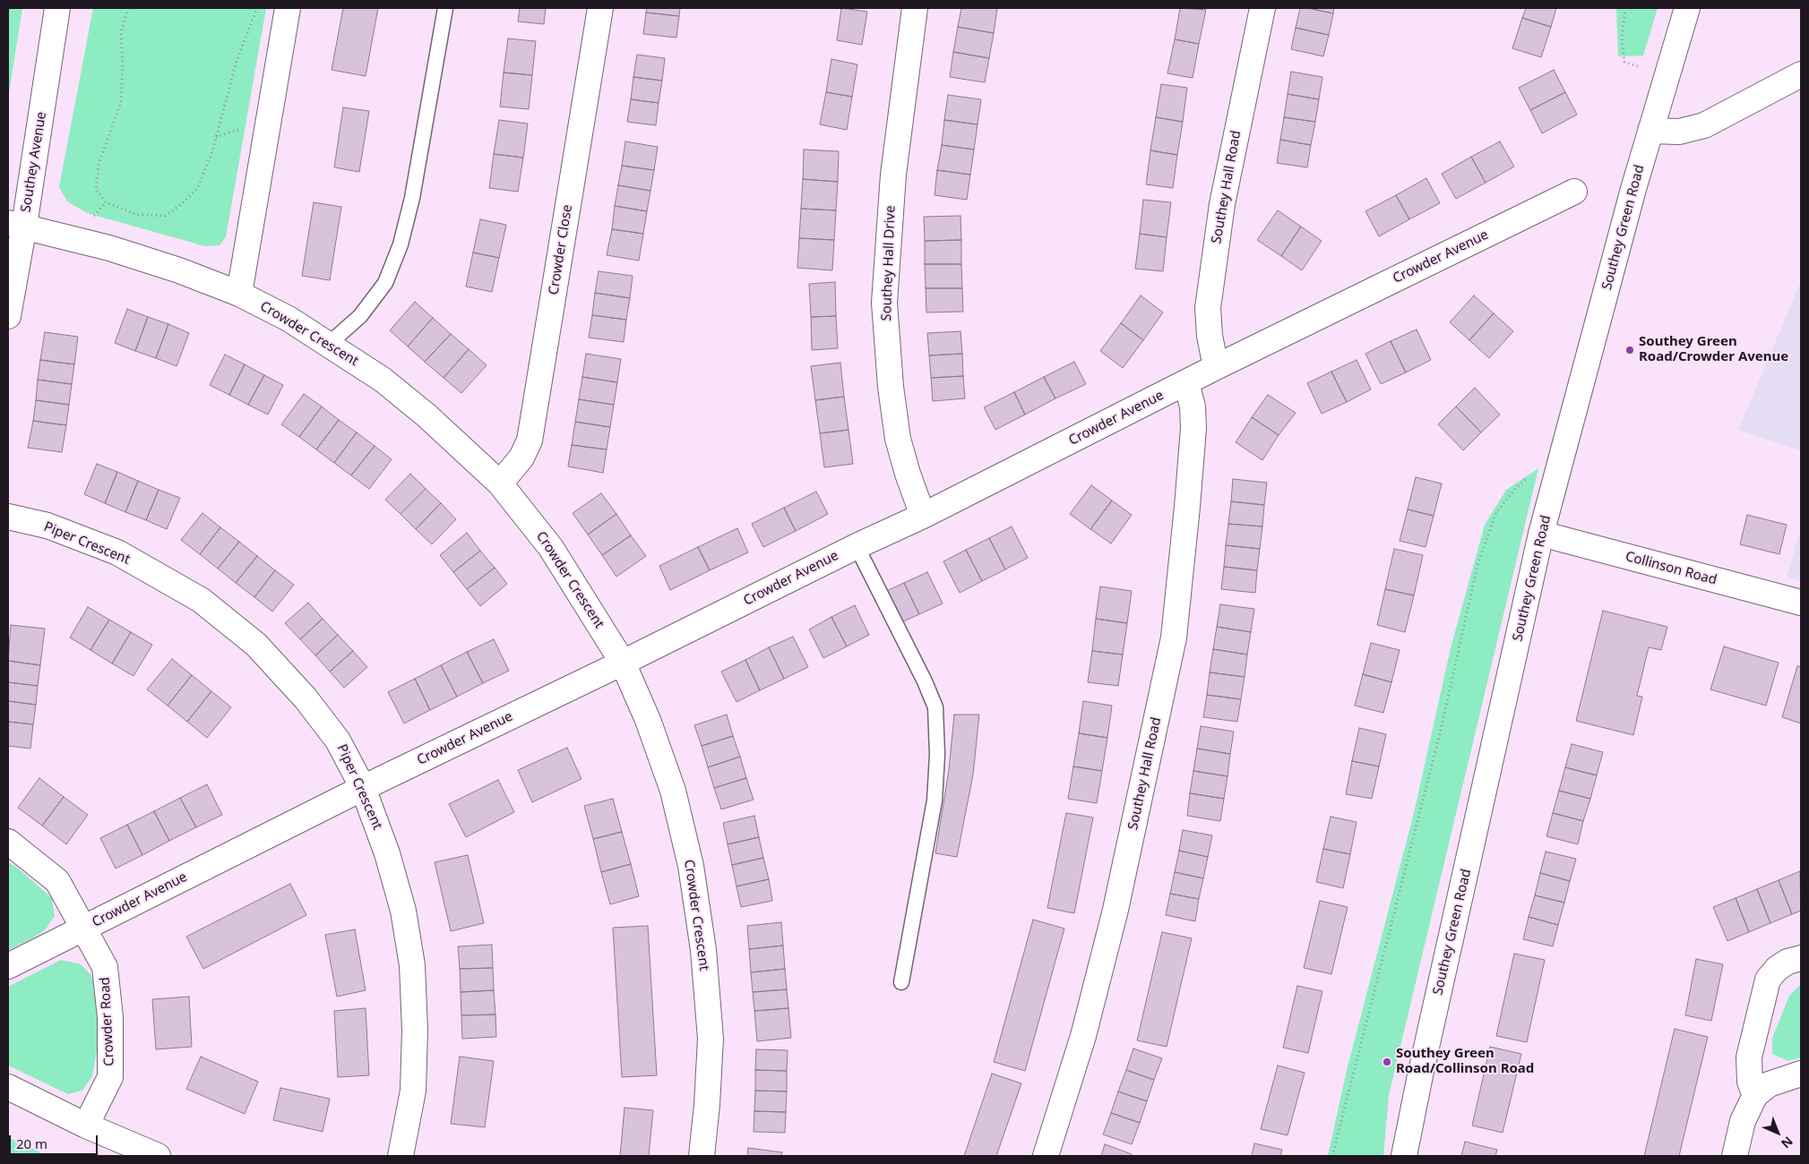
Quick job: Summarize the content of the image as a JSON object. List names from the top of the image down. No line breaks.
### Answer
{"streets":{"street":["Southey Avenue","Southey Hall Road","Southey Green Road","Crowder Close","Crowder Avenue","Southey Hall Drive","Crowder Crescent","Piper Crescent","Collinson Road","Crowder Road"]},"crossings":[["Southey Avenue","Crowder Crescent"],["Southey Hall Road","Crowder Avenue"],["Southey Green Road","Collinson Road"],["Crowder Close","Crowder Crescent"],["Crowder Avenue","Southey Hall Drive"],["Crowder Avenue","Crowder Crescent"],["Crowder Avenue","Piper Crescent"],["Crowder Avenue","Crowder Road"]],"places":["Southey Green Road/Crowder Avenue","Southey Green Road/Collinson Road"],"scale_bar":"20 m","north":"bottom right"}
